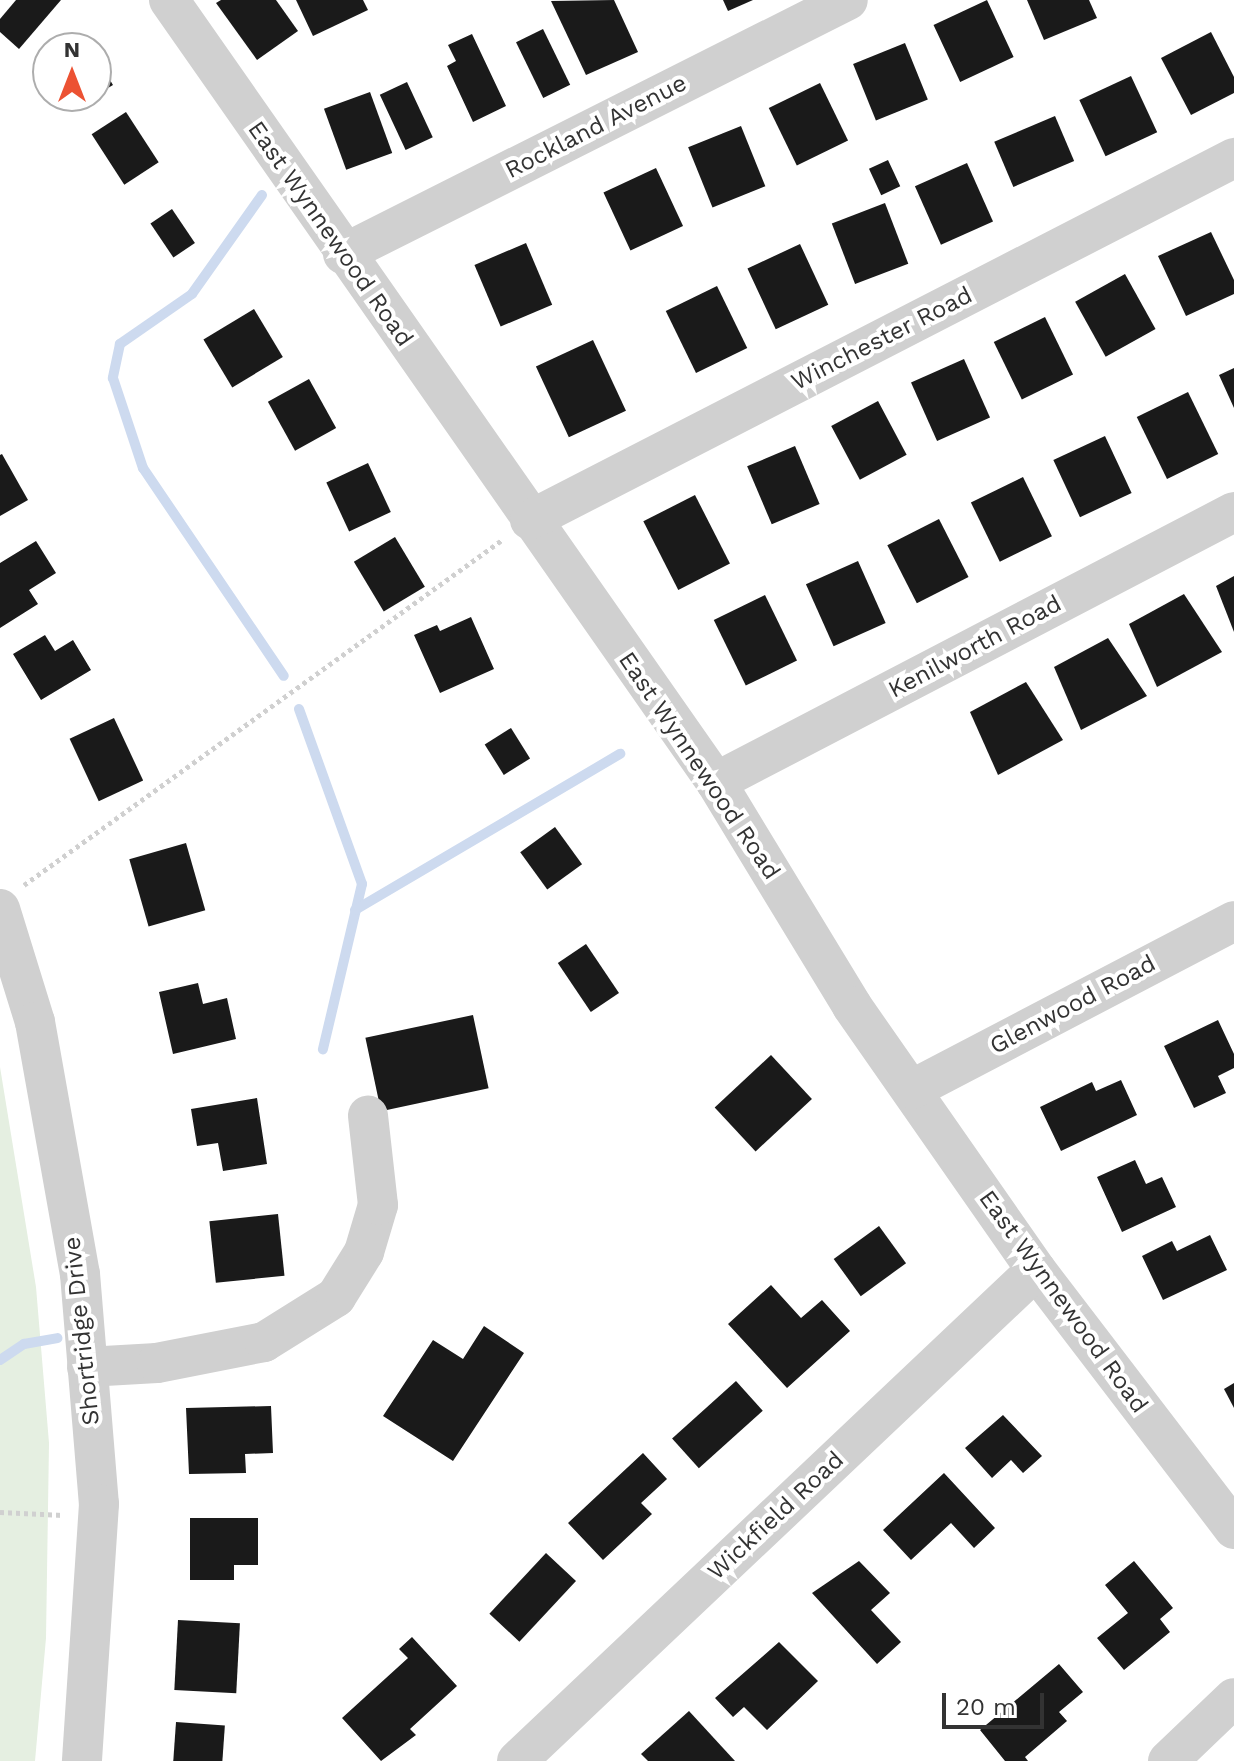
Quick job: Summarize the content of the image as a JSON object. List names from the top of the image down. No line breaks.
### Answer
{"streets":{"street":["Rockland Avenue","East Wynnewood Road","Winchester Road","Kenilworth Road","Glenwood Road","Shortridge Drive","Wickfield Road"]},"crossings":[["Rockland Avenue","East Wynnewood Road"],["East Wynnewood Road","Winchester Road"],["East Wynnewood Road","Kenilworth Road"],["East Wynnewood Road","Glenwood Road"],["East Wynnewood Road","Wickfield Road"]],"scale_bar":"20 m","north":"top"}
